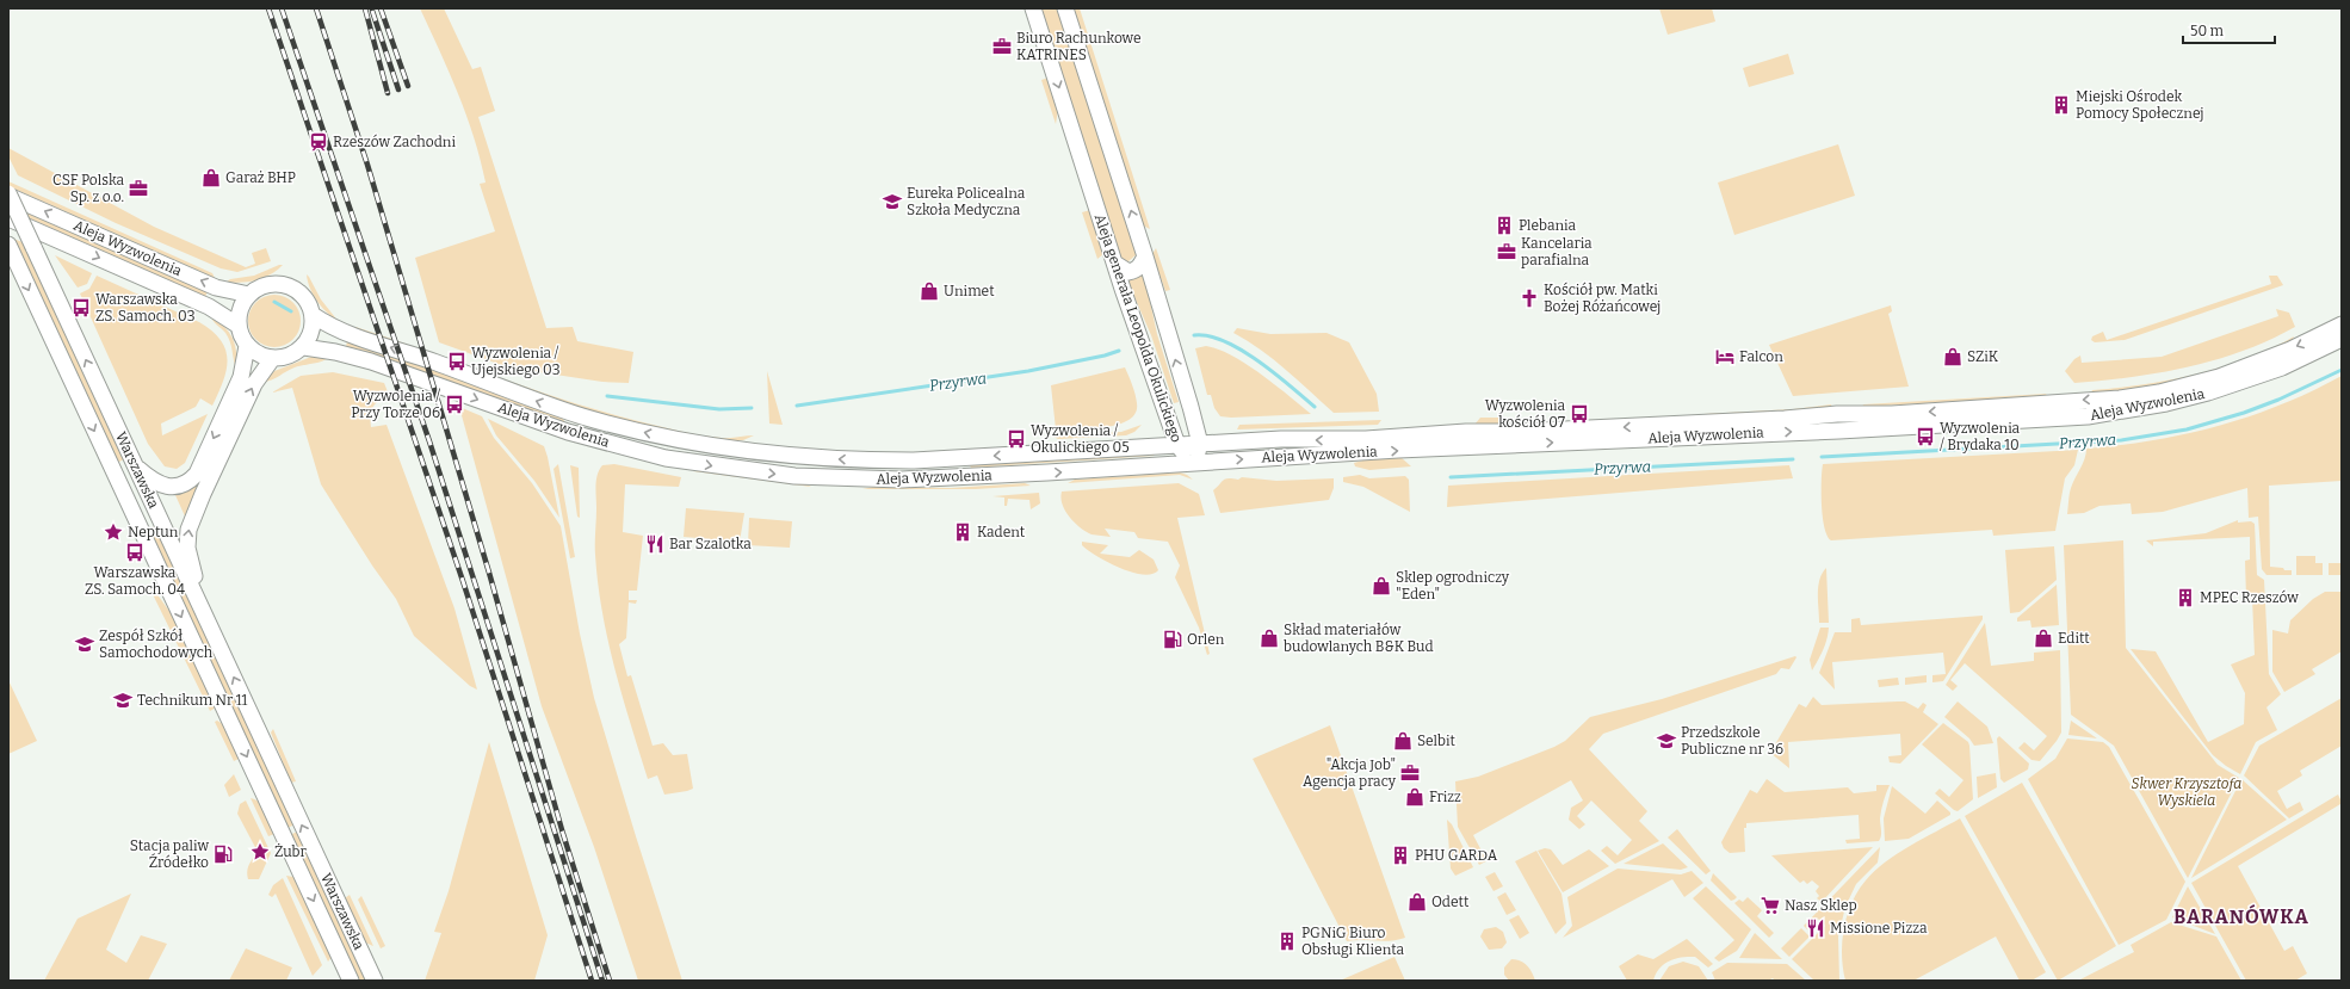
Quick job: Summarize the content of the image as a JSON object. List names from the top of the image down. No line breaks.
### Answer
{"streets":{"main road":["Aleja Wyzwolenia","Aleja generała Leopolda Okulickiego","Warszawska"]},"crossings":[["Aleja Wyzwolenia","Aleja generała Leopolda Okulickiego"],["Aleja Wyzwolenia","Warszawska"]],"districts":["BARANÓWKA"],"water":["Przyrwa"],"parks":["Skwer Krzysztofa Wyskiela"],"places":{"office":["Biuro Rachunkowe KATRINES","CSF Polska Sp. z o.o.","Kancelaria parafialna","\"Akcja Job\" Agencja pracy"],"building":["Miejski Ośrodek Pomocy Społecznej","Plebania","Kadent","MPEC Rzeszów","PHU GARDA","PGNiG Biuro Obsługi Klienta"],"station":["Rzeszów Zachodni"],"shop":["Garaż BHP","Unimet","SZiK","Sklep ogrodniczy \"Eden\"","Skład materiałów budowlanych B&K Bud","Editt","Selbit","Frizz","Odett"],"school or university":["Eureka Policealna Szkoła Medyczna","Zespół Szkół Samochodowych","Technikum Nr 11","Przedszkole Publiczne nr 36"],"church":["Kościół pw. Matki Bożej Różańcowej"],"bus stop":["Warszawska ZS. Samoch. 03","Wyzwolenia / Ujejskiego 03","Wyzwolenia / Przy Torze 06","Wyzwolenia kościół 07","Wyzwolenia / Brydaka 10","Wyzwolenia / Okulickiego 05","Warszawska ZS. Samoch. 04"],"hotel":["Falcon"],"place":["Neptun","Żubr"],"restaurant":["Bar Szalotka","Missione Pizza"],"fuel station":["Orlen","Stacja paliw Źródełko"],"supermarket":["Nasz Sklep"]},"scale_bar":"50 m"}
